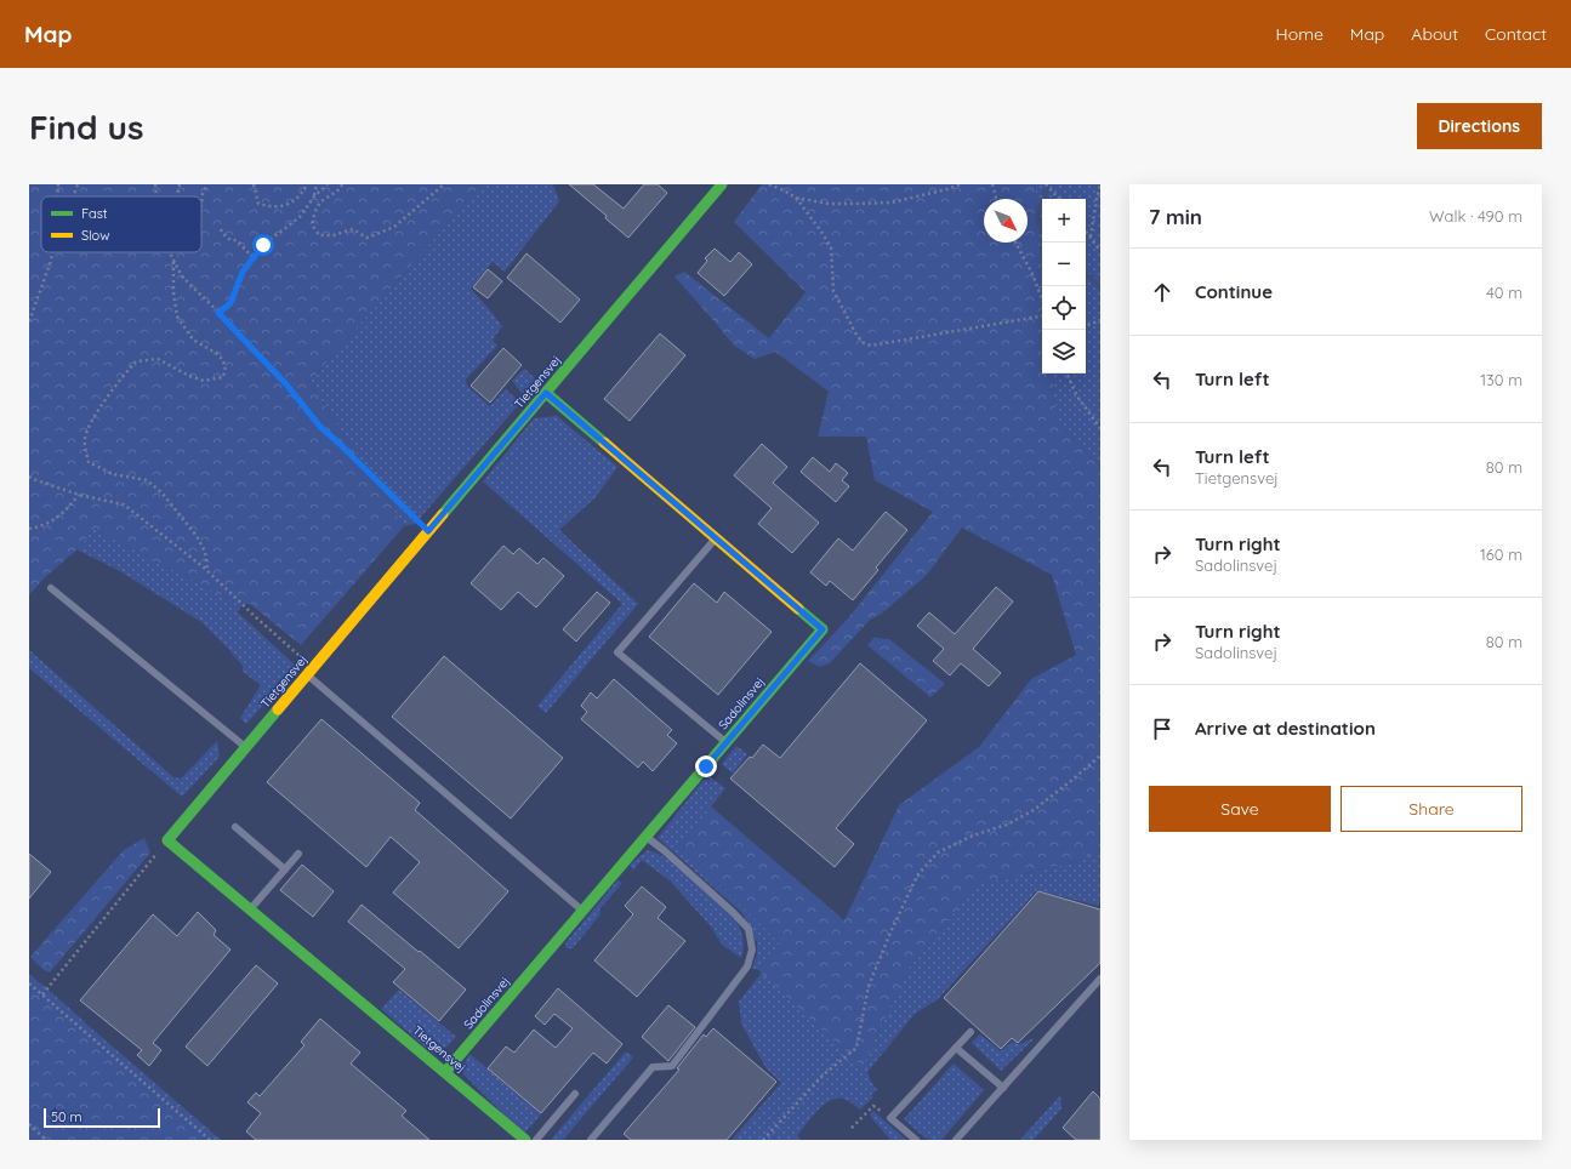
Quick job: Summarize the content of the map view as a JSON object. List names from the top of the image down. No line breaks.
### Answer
{"streets":{"street":["Tietgensvej","Sadolinsvej"]},"crossings":[["Tietgensvej","Sadolinsvej"]],"legend":["Fast","Slow"],"scale_bar":"50 m","north":"bottom right","page":{"header":"Map","nav":["Home","Map","About","Contact"],"buttons":["Directions",["Save","Share"]],"title":"Find us","heading":["7 min","Walk · 490 m"],"map_buttons":["+","−"],"list":[["Continue","40 m"],["Turn left","130 m"],["Turn left","Tietgensvej","80 m"],["Turn right","Sadolinsvej","160 m"],["Turn right","Sadolinsvej","80 m"],"Arrive at destination"],"scale":"50 m"}}
